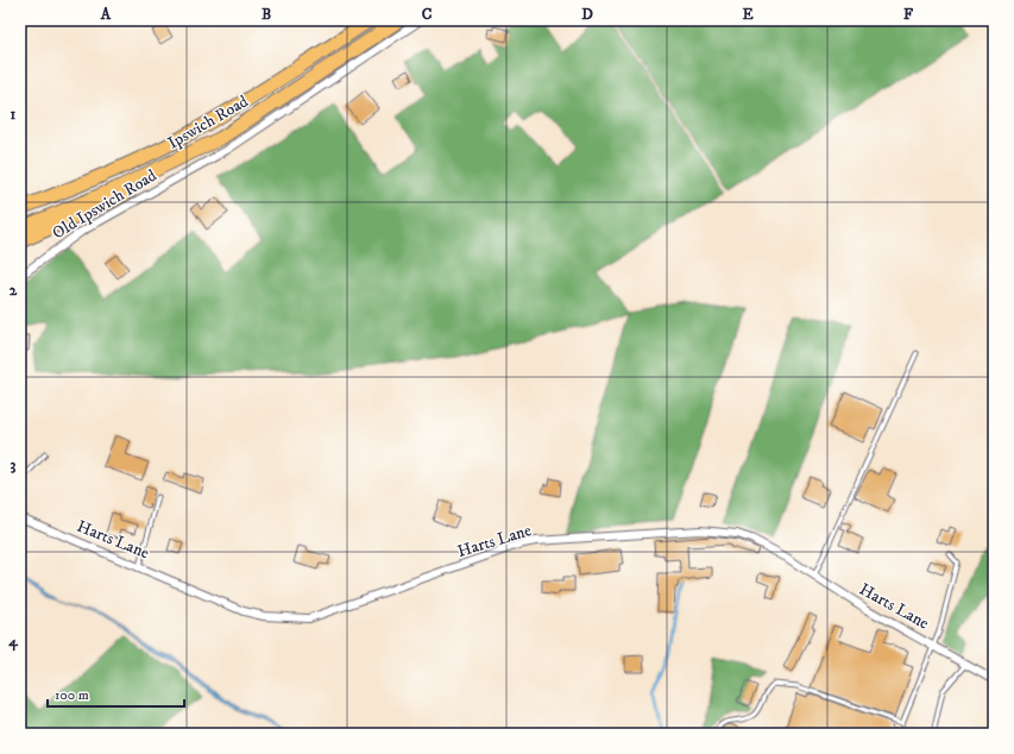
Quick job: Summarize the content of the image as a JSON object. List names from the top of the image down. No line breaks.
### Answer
{"streets":{"highway":["Ipswich Road"],"street":["Old Ipswich Road","Harts Lane"]},"scale_bar":"100 m","grid":{"columns":["A","B","C","D","E","F"],"rows":["1","2","3","4"]}}
